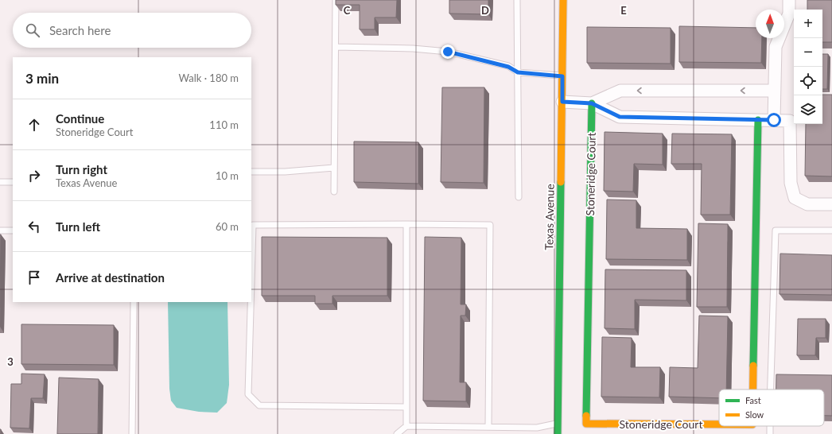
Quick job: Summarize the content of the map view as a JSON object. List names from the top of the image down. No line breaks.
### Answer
{"streets":{"street":["Stoneridge Court","Texas Avenue"]},"legend":["Fast","Slow"],"north":"top","page":{"map_buttons":["+","−"],"search":"Search here","heading":["3 min","Walk · 180 m"],"list":[["Continue","Stoneridge Court","110 m"],["Turn right","Texas Avenue","10 m"],["Turn left","60 m"],"Arrive at destination"]},"grid":{"columns":["C","D","E"],"rows":["3"]}}
